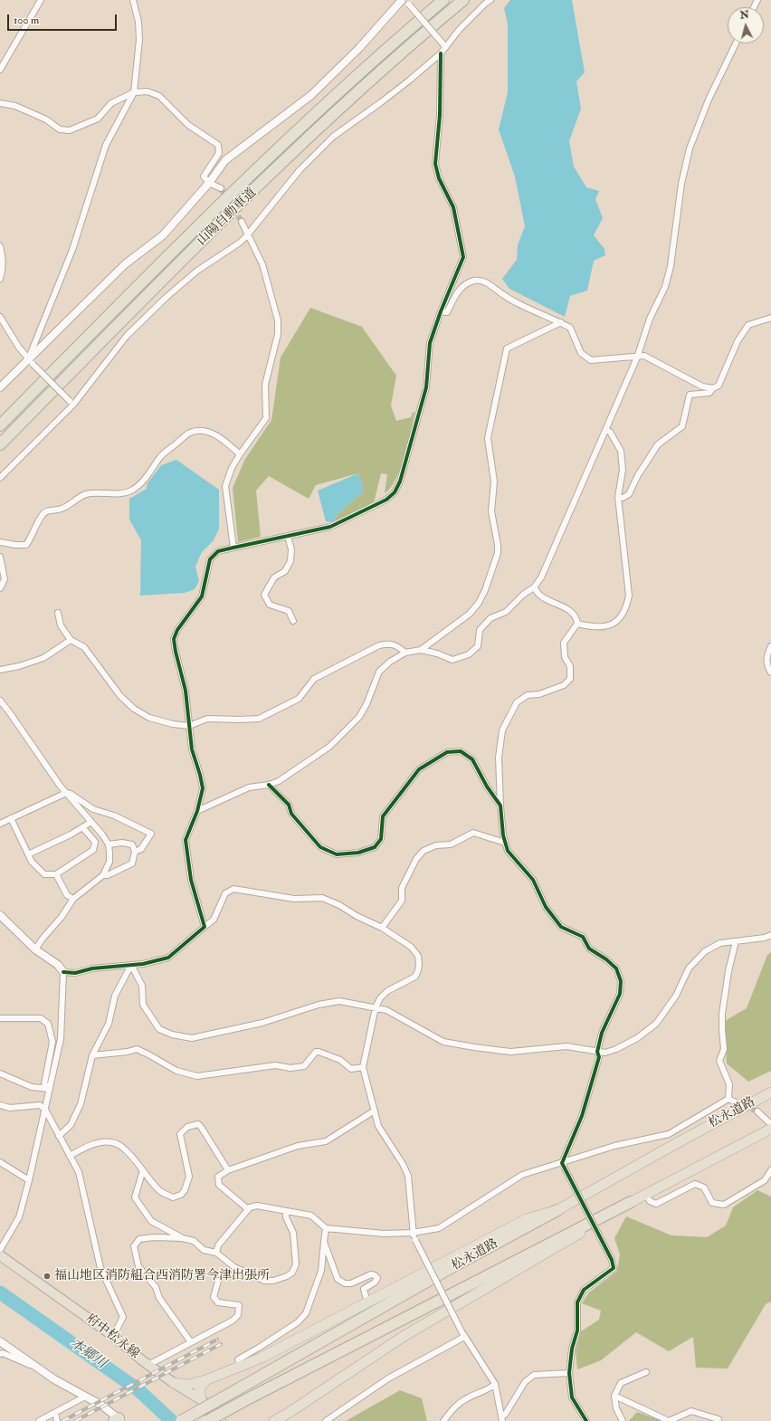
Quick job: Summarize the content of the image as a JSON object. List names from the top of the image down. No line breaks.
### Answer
{"streets":{"highway":["山陽自動車道","松永道路"],"main road":["府中松永線"]},"water":["本郷川"],"places":["福山地区消防組合西消防署今津出張所"],"scale_bar":"100 m","north":"top"}
